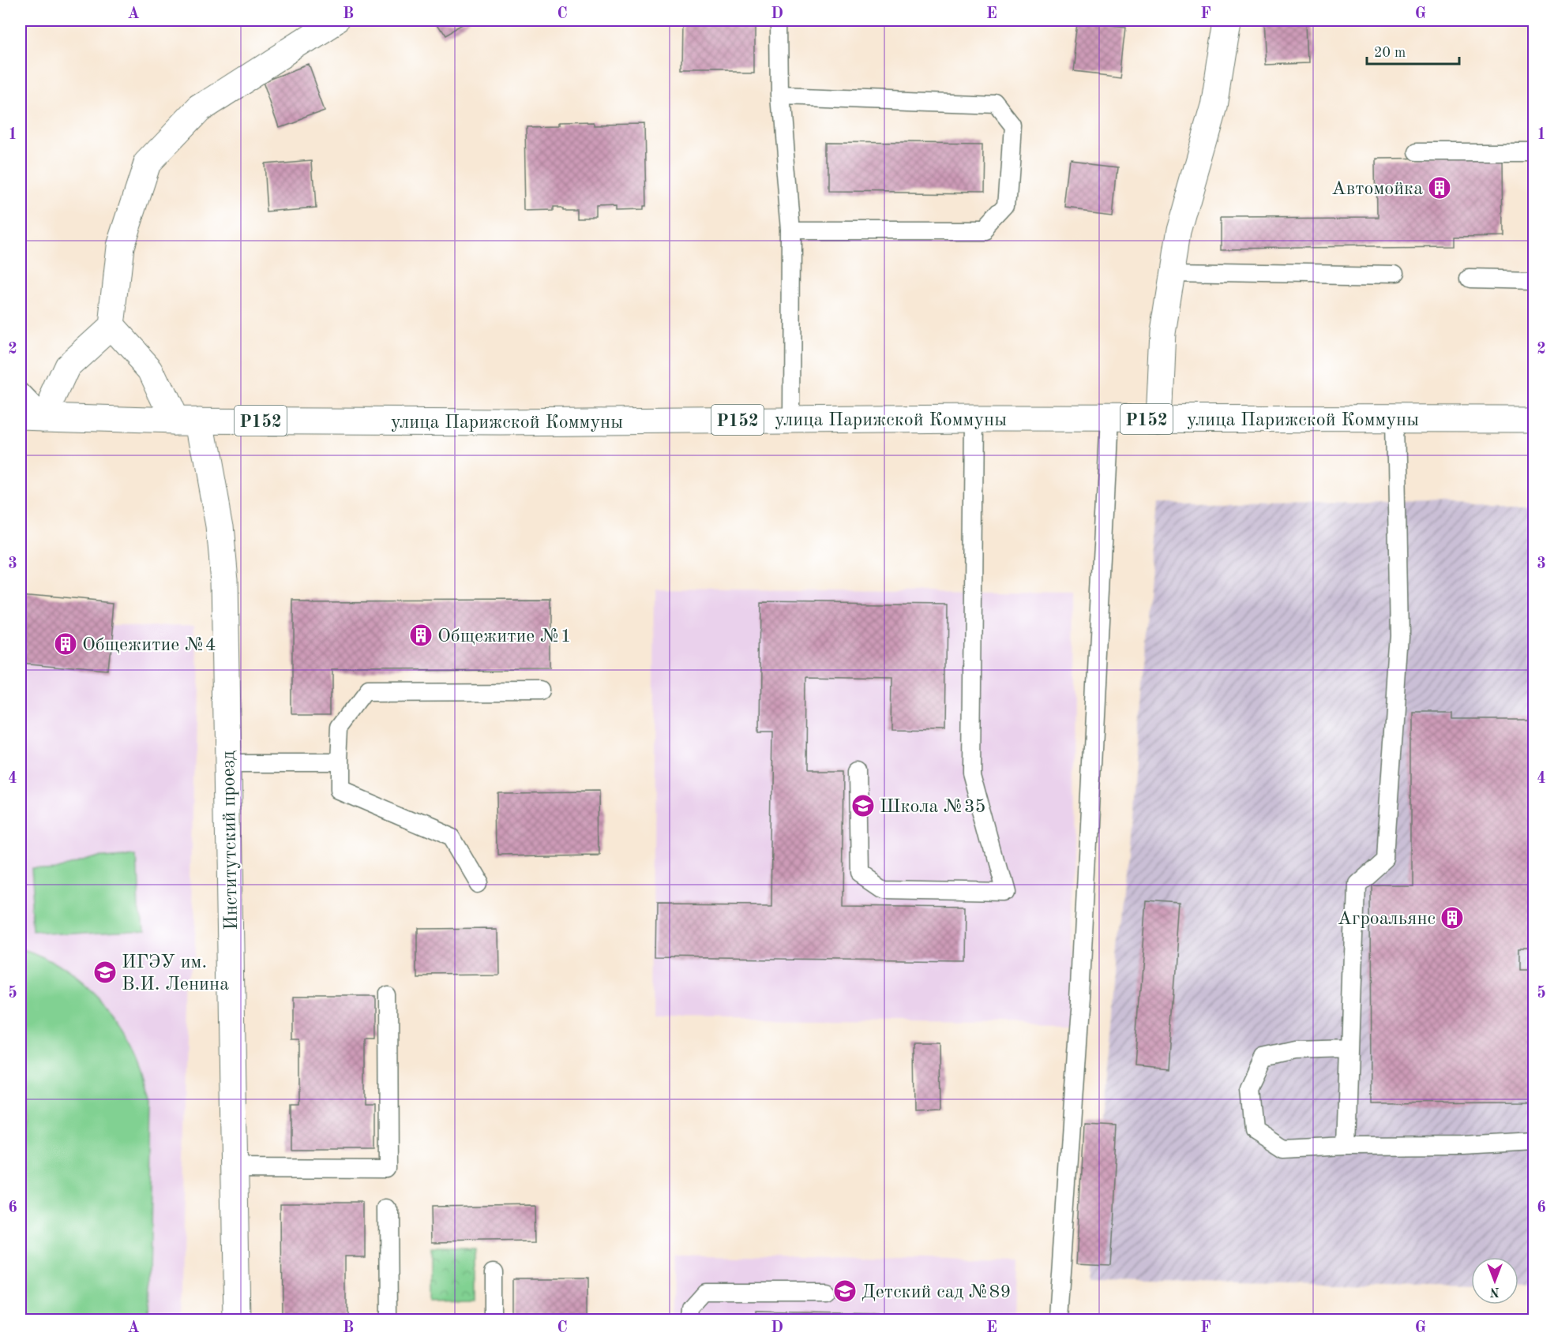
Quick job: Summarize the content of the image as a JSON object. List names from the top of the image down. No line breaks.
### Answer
{"streets":{"street":["улица Парижской Коммуны","Р152","Институтский проезд"]},"crossings":[["улица Парижской Коммуны","Институтский проезд"]],"places":{"building":["Автомойка","Общежитие №1","Общежитие №4","Агроальянс"],"school or university":["Школа №35","ИГЭУ им. В.И. Ленина","Детский сад №89"]},"scale_bar":"20 m","north":"bottom","grid":{"columns":["A","B","C","D","E","F","G"],"rows":["1","2","3","4","5","6"]}}
